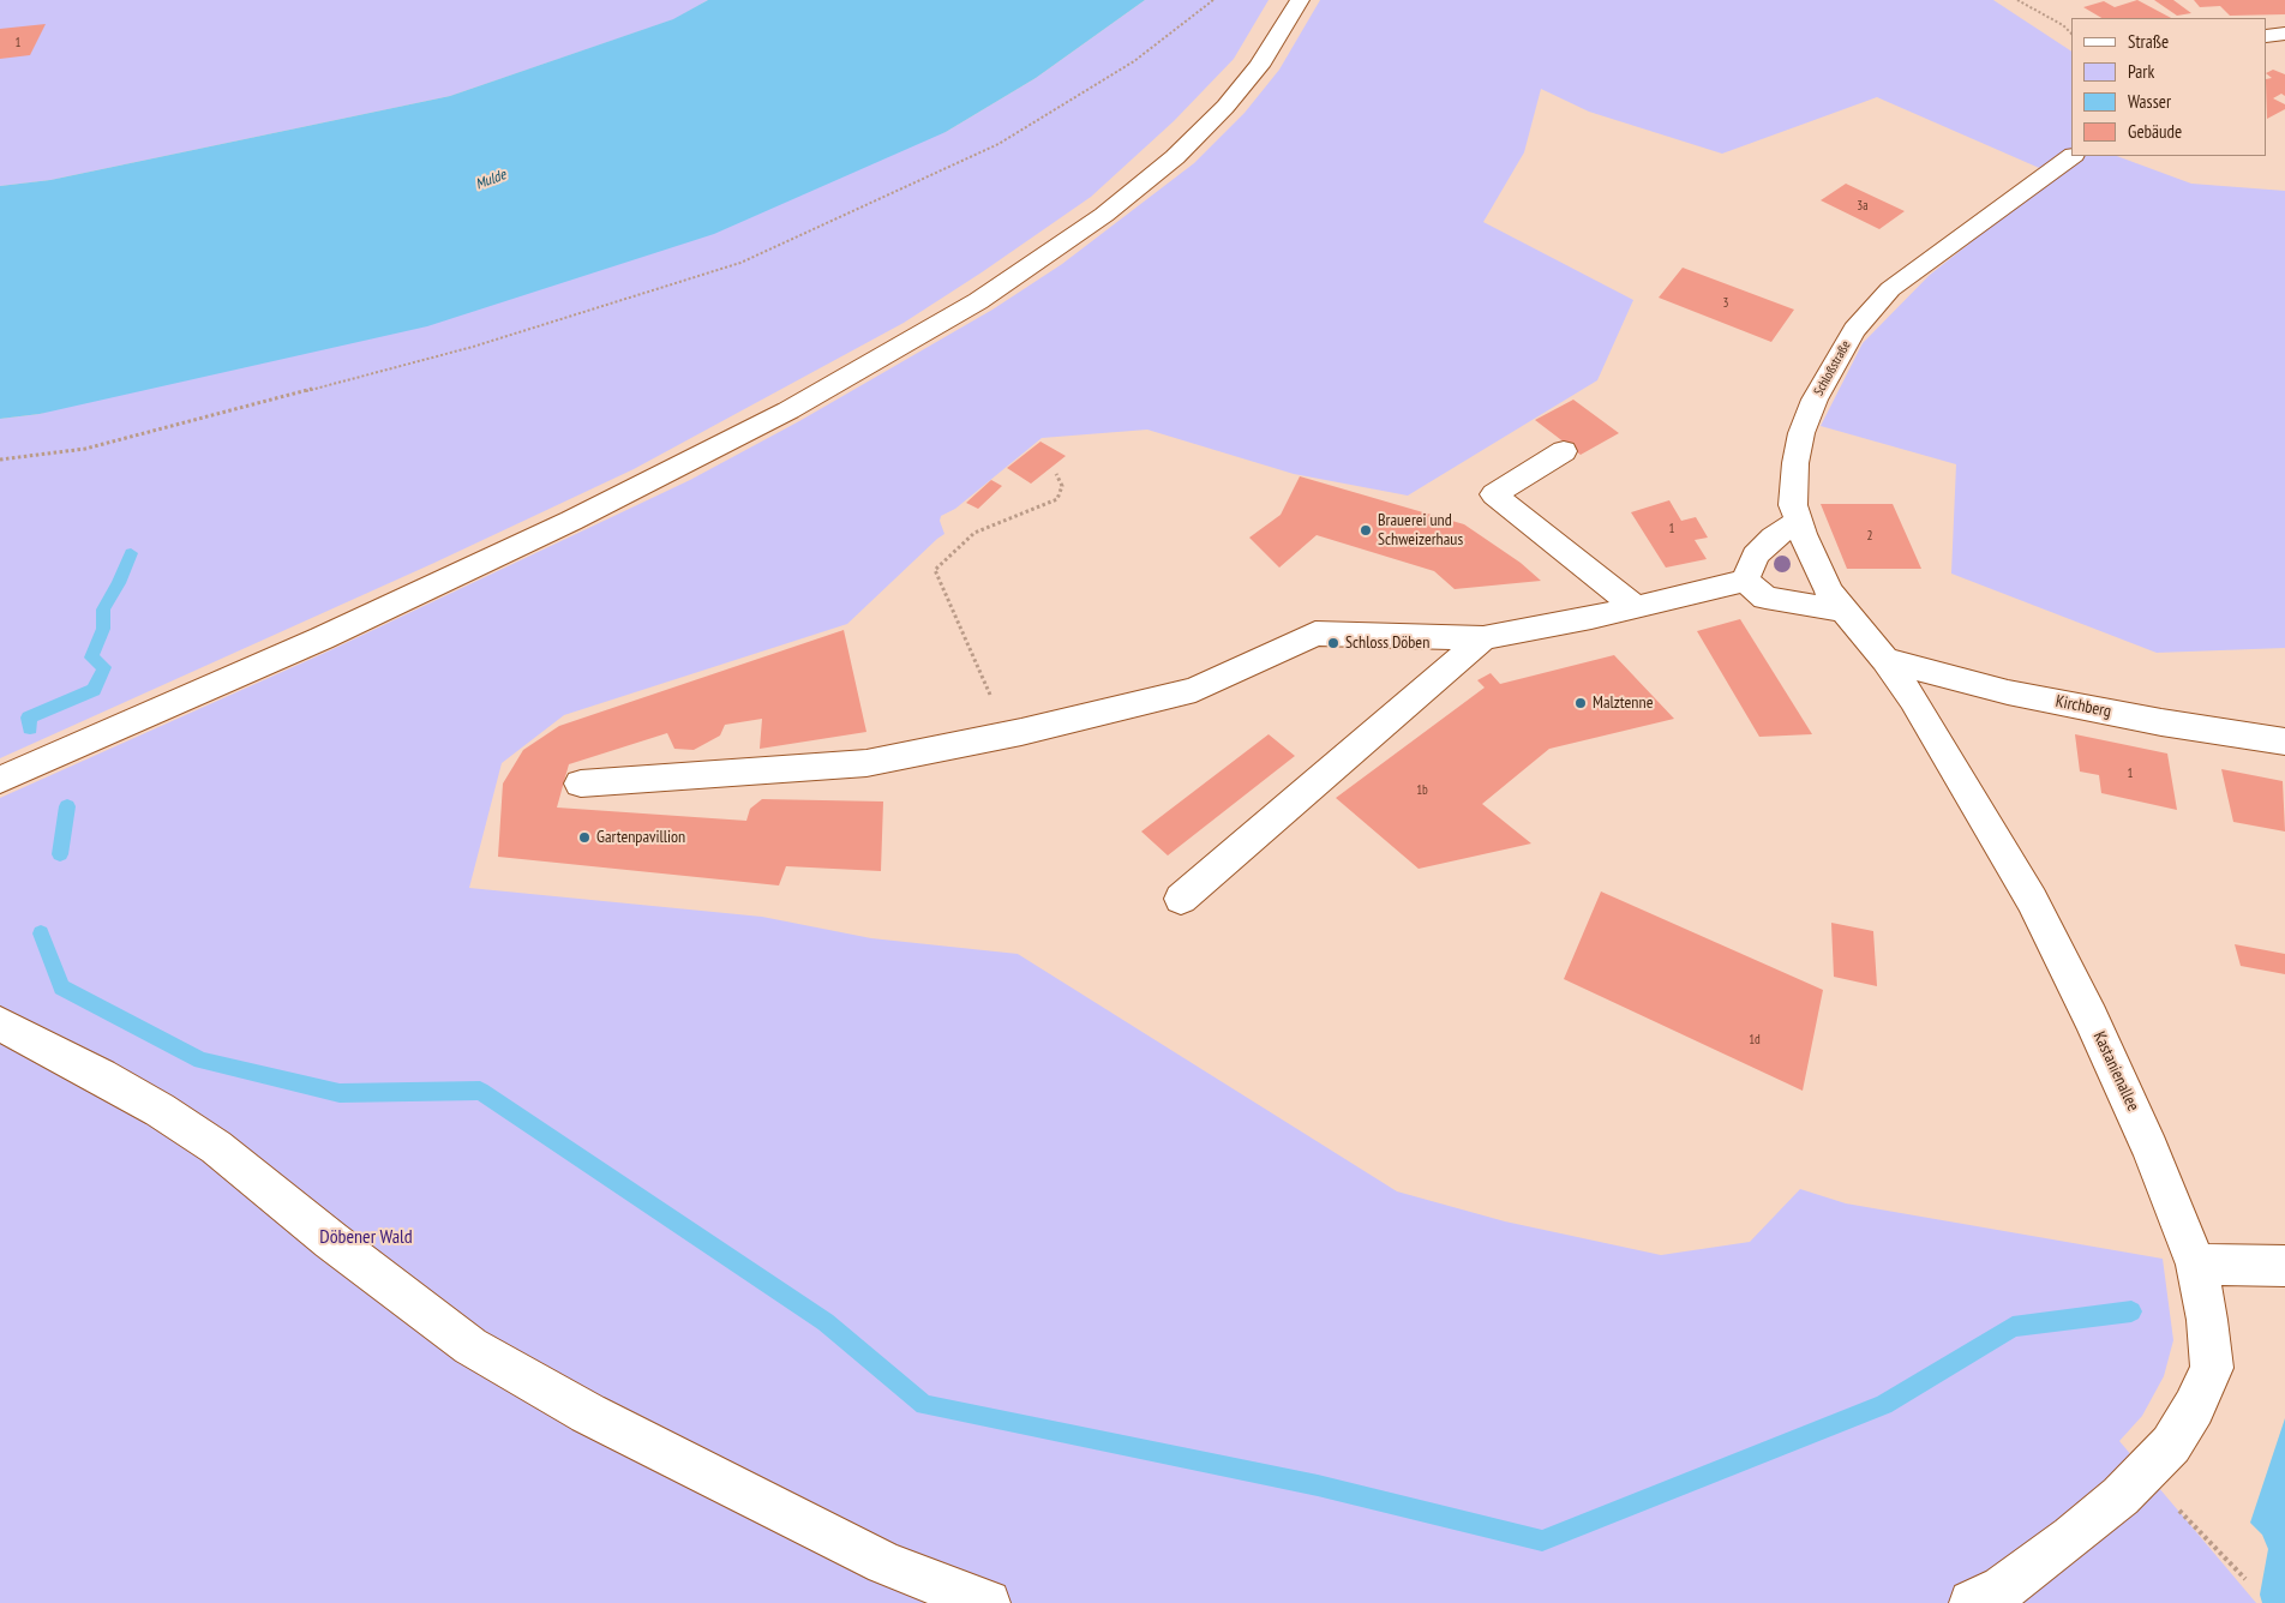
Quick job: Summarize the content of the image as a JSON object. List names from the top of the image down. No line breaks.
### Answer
{"streets":{"street":["Schloßstraße","Kirchberg","Kastanienallee"]},"crossings":[["Schloßstraße","Kirchberg"],["Schloßstraße","Kastanienallee"],["Kirchberg","Kastanienallee"]],"water":["Mulde"],"parks":["Döbener Wald"],"places":["Brauerei und Schweizerhaus","Schloss Döben","Malztenne","Gartenpavillion"],"house_numbers":["1","3a","3","1","2","1","1b","1d"],"legend":["Straße","Park","Wasser","Gebäude"]}
